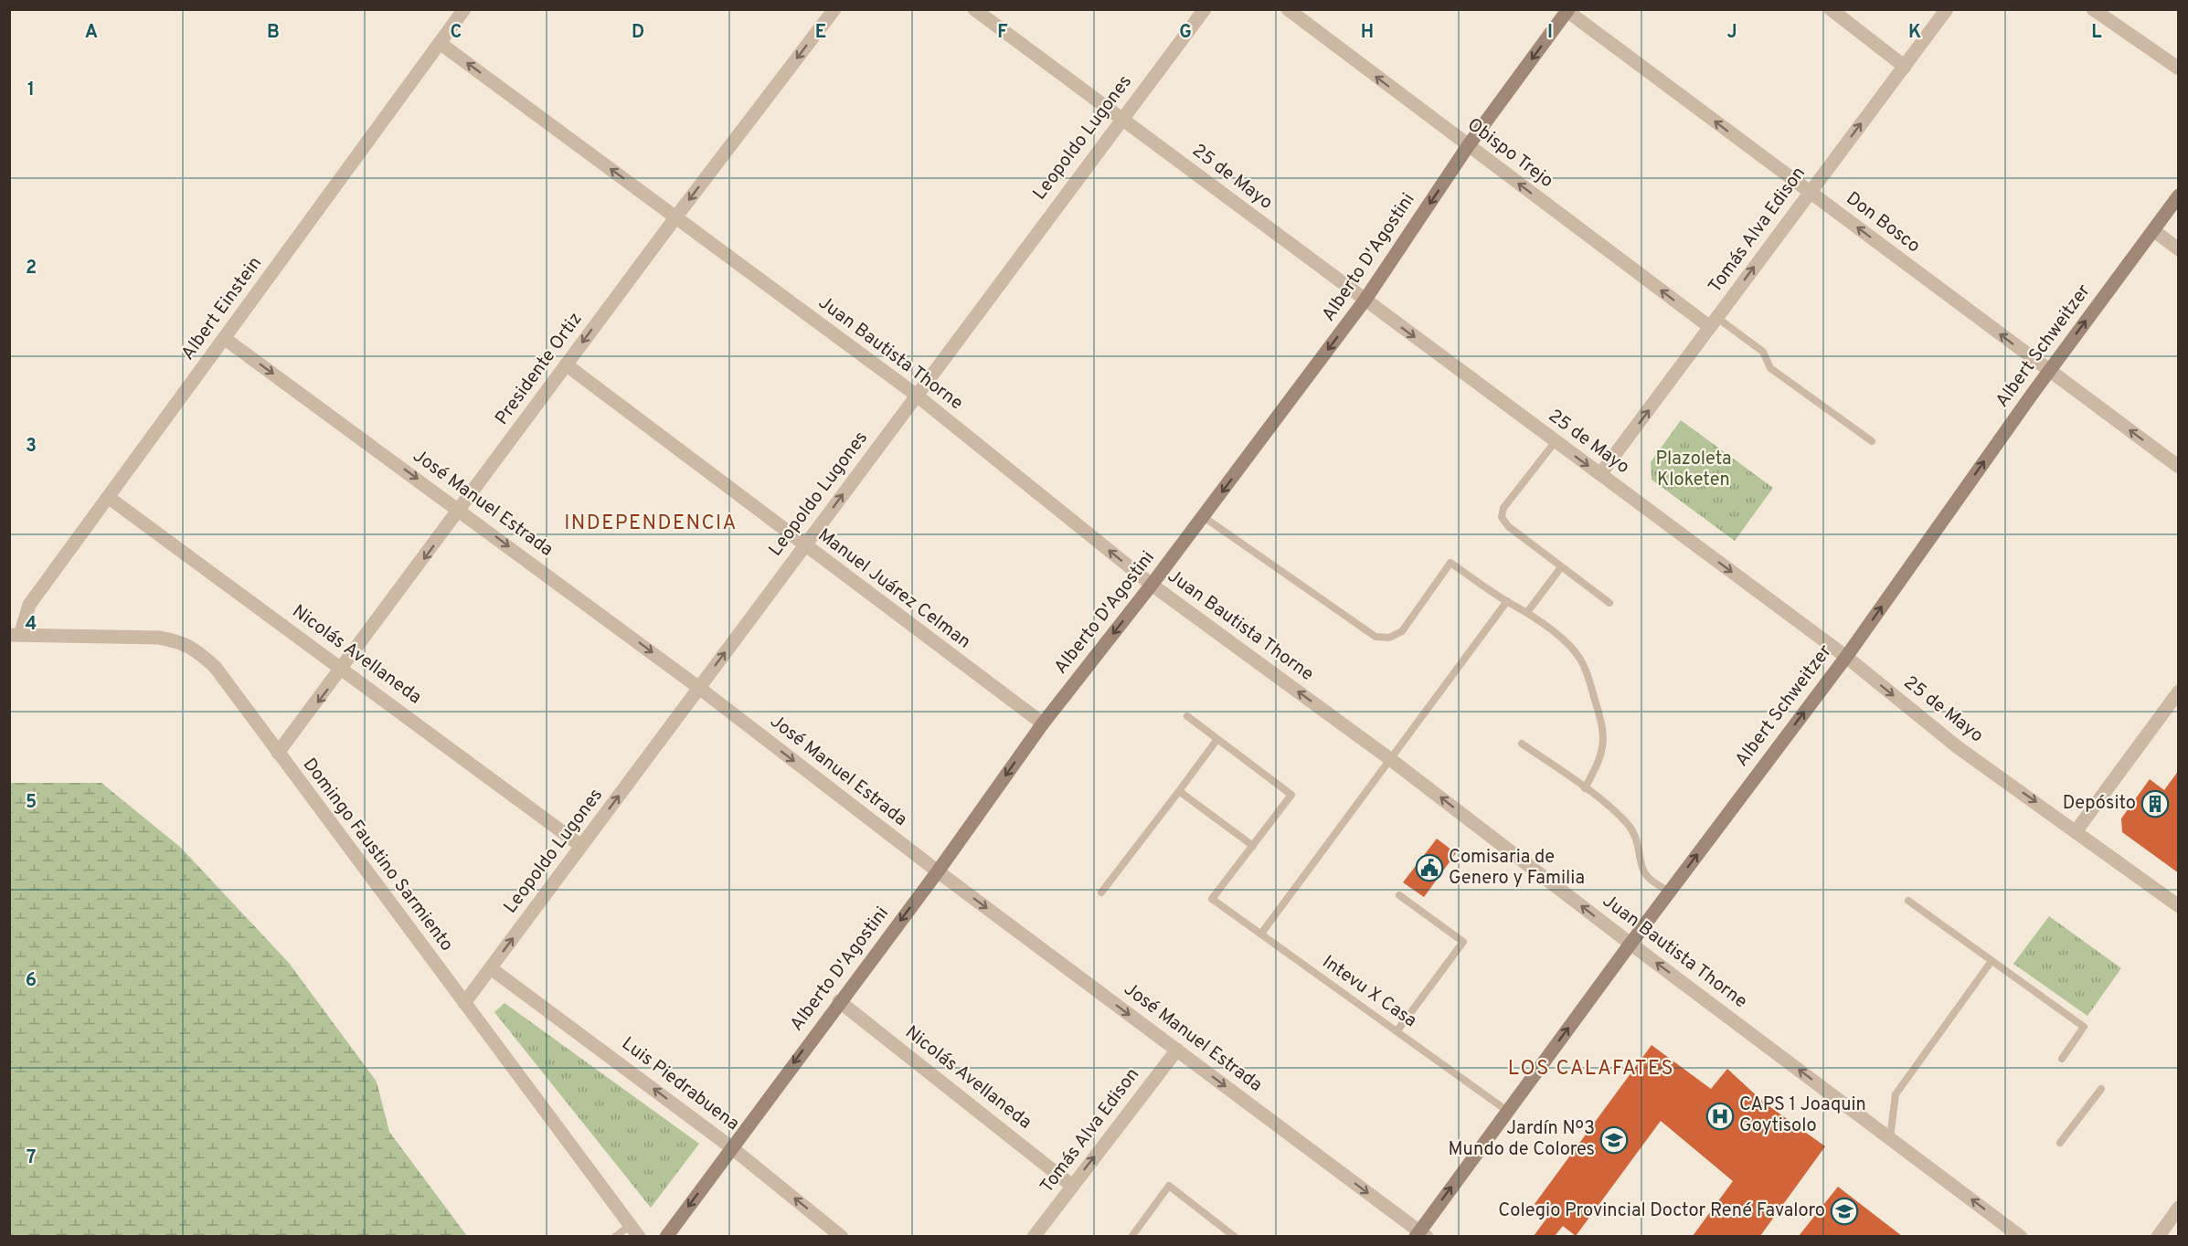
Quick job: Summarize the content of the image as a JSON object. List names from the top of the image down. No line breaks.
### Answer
{"streets":{"main road":["Alberto D'Agostini","Albert Schweitzer"],"street":["Leopoldo Lugones","Obispo Trejo","25 de Mayo","Don Bosco","Tomás Alva Edison","Albert Einstein","Juan Bautista Thorne","Presidente Ortiz","José Manuel Estrada","Manuel Juárez Celman","Nicolás Avellaneda","Domingo Faustino Sarmiento","Luis Piedrabuena"],"lane":["Intevu X Casa"]},"crossings":[["Leopoldo Lugones","25 de Mayo"],["Leopoldo Lugones","Juan Bautista Thorne"],["Leopoldo Lugones","José Manuel Estrada"],["Leopoldo Lugones","Manuel Juárez Celman"],["Leopoldo Lugones","Nicolás Avellaneda"],["Leopoldo Lugones","Domingo Faustino Sarmiento"],["Leopoldo Lugones","Luis Piedrabuena"],["Obispo Trejo","Tomás Alva Edison"],["Obispo Trejo","Alberto D'Agostini"],["25 de Mayo","Tomás Alva Edison"],["25 de Mayo","Alberto D'Agostini"],["25 de Mayo","Albert Schweitzer"],["Don Bosco","Tomás Alva Edison"],["Don Bosco","Alberto D'Agostini"],["Don Bosco","Albert Schweitzer"],["Tomás Alva Edison","José Manuel Estrada"],["Tomás Alva Edison","Nicolás Avellaneda"],["Alberto D'Agostini","Juan Bautista Thorne"],["Alberto D'Agostini","José Manuel Estrada"],["Alberto D'Agostini","Manuel Juárez Celman"],["Alberto D'Agostini","Nicolás Avellaneda"],["Alberto D'Agostini","Luis Piedrabuena"],["Albert Einstein","Juan Bautista Thorne"],["Albert Einstein","José Manuel Estrada"],["Albert Einstein","Nicolás Avellaneda"],["Albert Einstein","Domingo Faustino Sarmiento"],["Albert Schweitzer","Juan Bautista Thorne"],["Albert Schweitzer","José Manuel Estrada"],["Albert Schweitzer","Intevu X Casa"],["Juan Bautista Thorne","Presidente Ortiz"],["Presidente Ortiz","José Manuel Estrada"],["Presidente Ortiz","Manuel Juárez Celman"],["Presidente Ortiz","Nicolás Avellaneda"],["Presidente Ortiz","Domingo Faustino Sarmiento"]],"one_way":["Leopoldo Lugones","Obispo Trejo","25 de Mayo","Don Bosco","Tomás Alva Edison","Alberto D'Agostini","Albert Schweitzer","Juan Bautista Thorne","Presidente Ortiz","José Manuel Estrada","Luis Piedrabuena"],"districts":["INDEPENDENCIA","LOS CALAFATES"],"parks":["Plazoleta Kloketen"],"places":{"building":["Depósito"],"public building":["Comisaria de Genero y Familia"],"hospital":["CAPS 1 Joaquin Goytisolo"],"school or university":["Jardín Nº3 Mundo de Colores","Colegio Provincial Doctor René Favaloro"]},"grid":{"columns":["A","B","C","D","E","F","G","H","I","J","K","L"],"rows":["1","2","3","4","5","6","7"]}}
